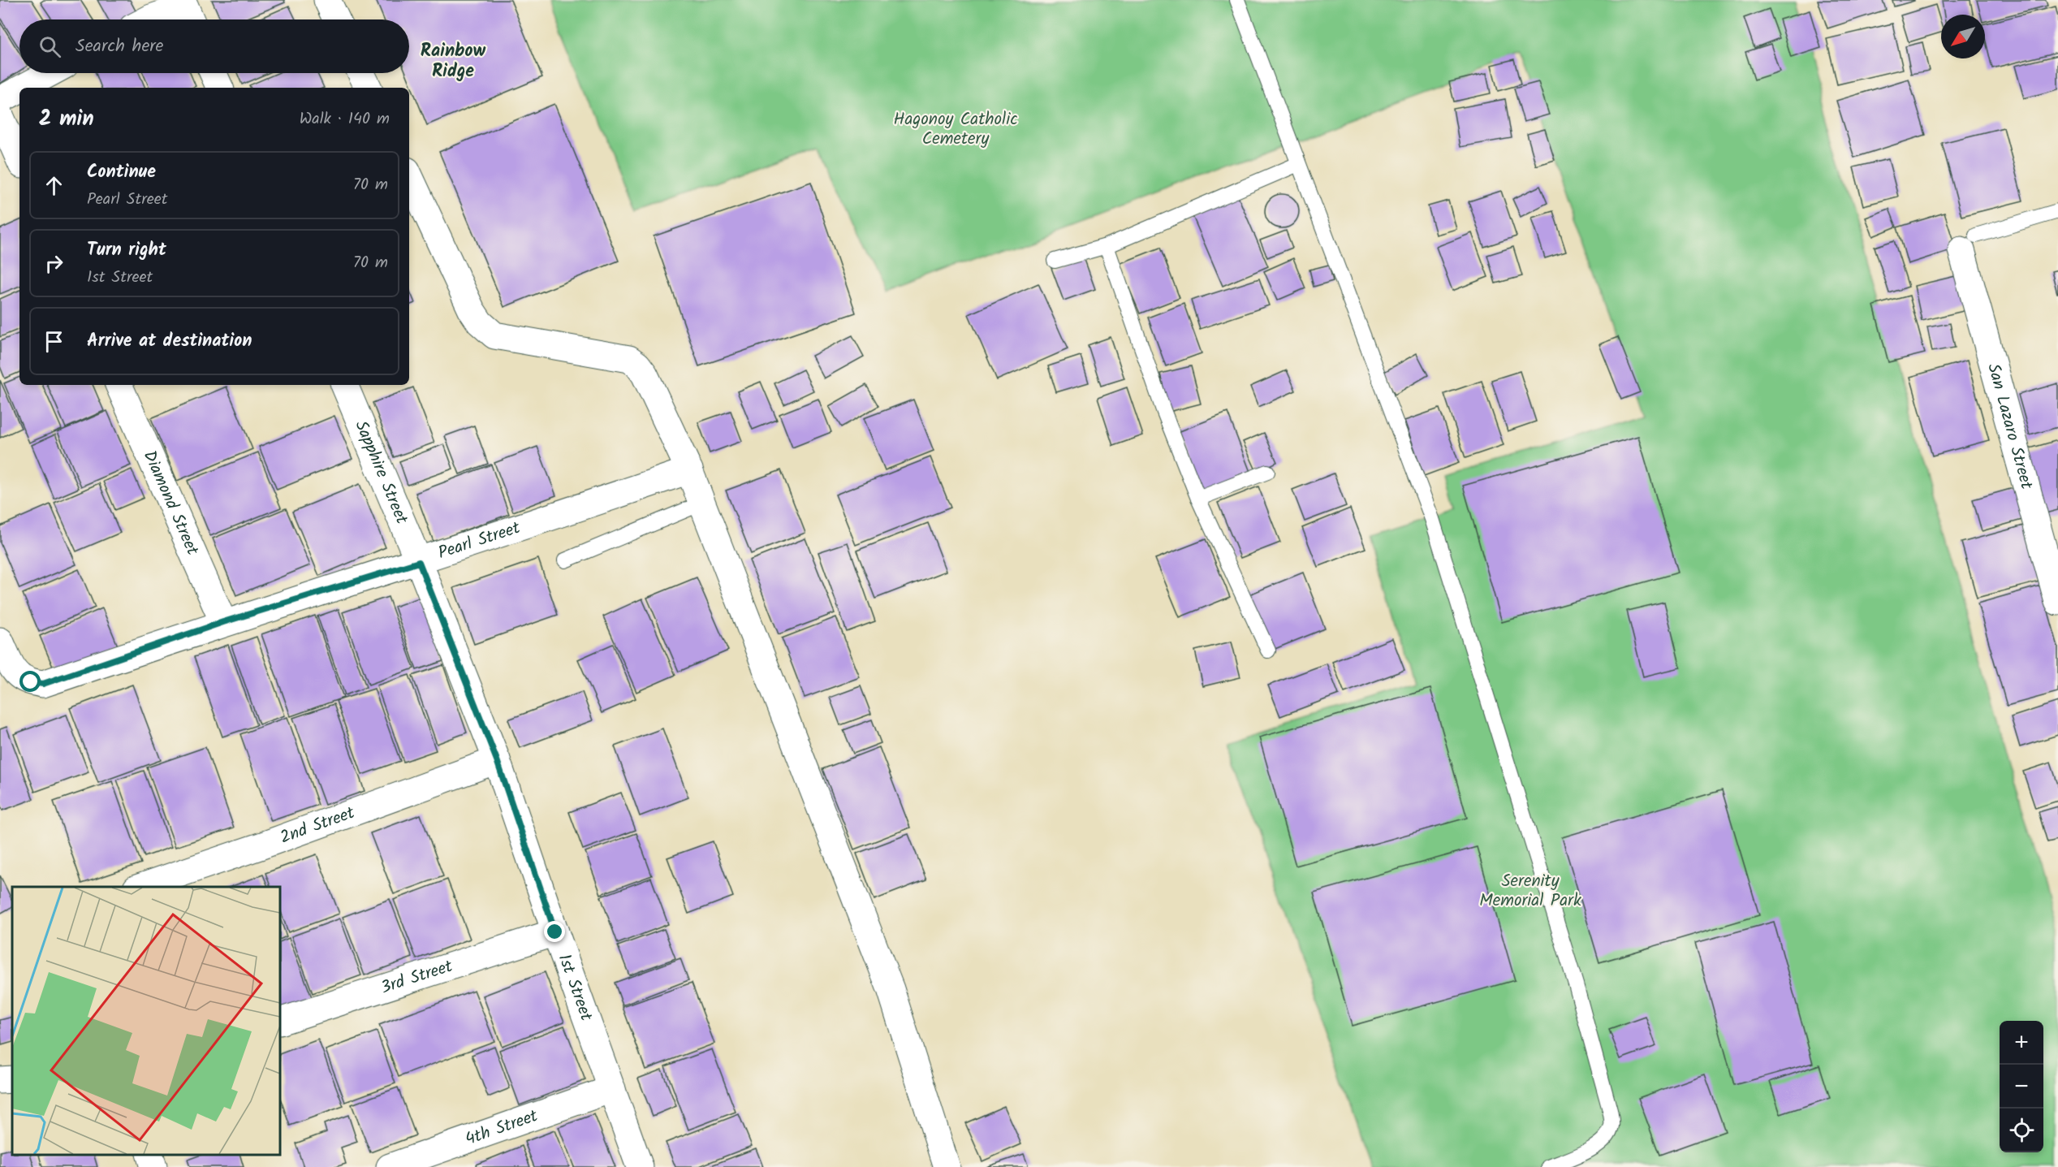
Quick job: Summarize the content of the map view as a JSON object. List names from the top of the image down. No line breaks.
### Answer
{"streets":{"street":["San Lazaro Street","Sapphire Street","Diamond Street","Pearl Street","2nd Street","3rd Street","1st Street","4th Street"]},"crossings":[["Sapphire Street","Pearl Street"],["Sapphire Street","1st Street"],["Diamond Street","Pearl Street"],["Pearl Street","1st Street"],["2nd Street","1st Street"],["3rd Street","1st Street"],["1st Street","4th Street"]],"districts":["Rainbow Ridge"],"parks":["Hagonoy Catholic Cemetery","Serenity Memorial Park"],"north":"bottom left","page":{"search":"Search here","heading":["2 min","Walk · 140 m"],"list":[["Continue","Pearl Street","70 m"],["Turn right","1st Street","70 m"],"Arrive at destination"],"map_buttons":["+","−"]}}
